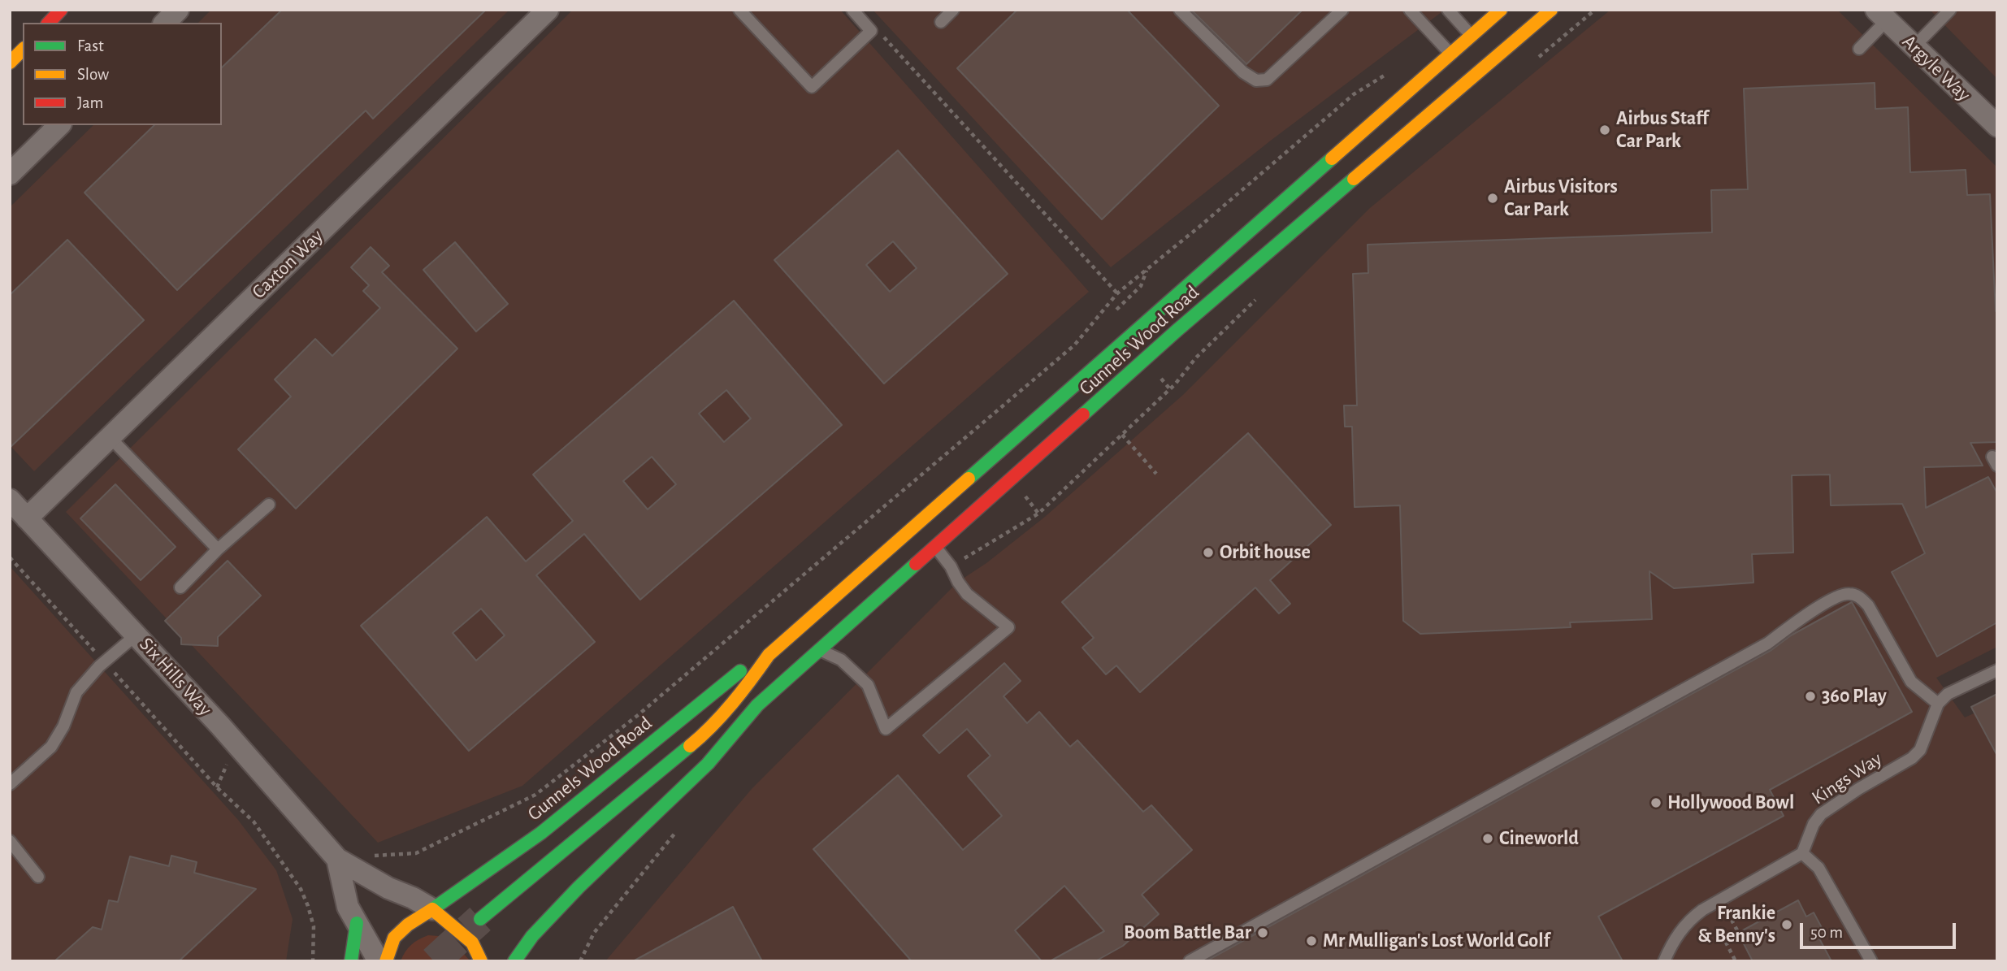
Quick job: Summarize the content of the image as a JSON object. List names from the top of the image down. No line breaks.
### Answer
{"streets":{"main road":["Gunnels Wood Road"],"street":["Argyle Way","Caxton Way","Six Hills Way"],"lane":["Kings Way"]},"crossings":[["Caxton Way","Six Hills Way"],["Gunnels Wood Road","Six Hills Way"]],"places":["Airbus Staff Car Park","Airbus Visitors Car Park","Orbit house","360 Play","Hollywood Bowl","Cineworld","Frankie & Benny's","Boom Battle Bar","Mr Mulligan's Lost World Golf"],"legend":["Fast","Slow","Jam"],"scale_bar":"50 m"}
